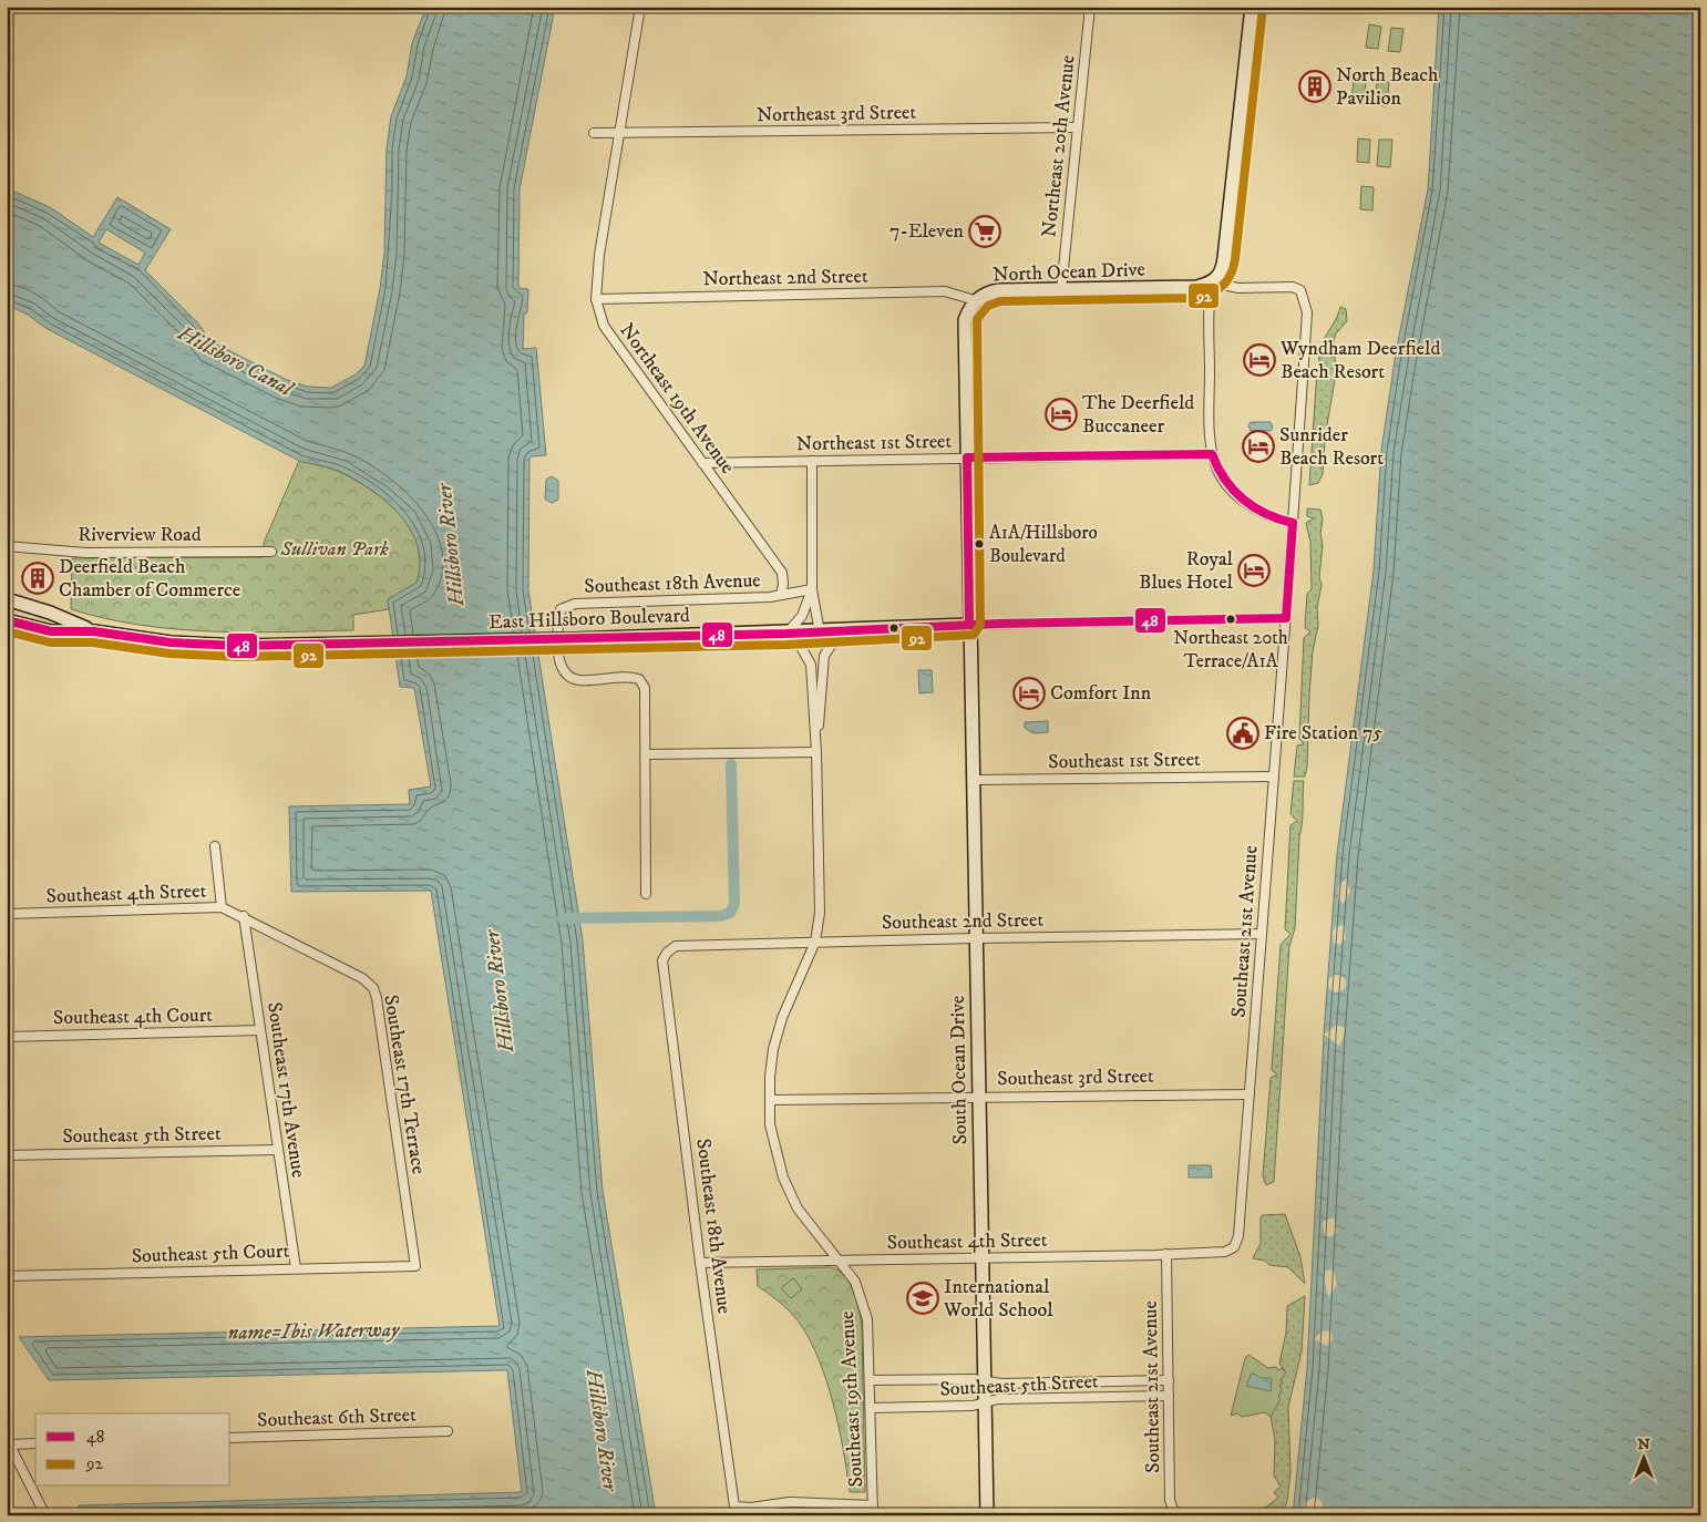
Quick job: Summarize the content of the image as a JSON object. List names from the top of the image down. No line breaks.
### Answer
{"streets":{"main road":["North Ocean Drive","East Hillsboro Boulevard","South Ocean Drive"],"street":["Northeast 3rd Street","Northeast 20th Avenue","Northeast 2nd Street","Northeast 19th Avenue","Northeast 1st Street","Riverview Road","Southeast 18th Avenue","Southeast 1st Street","Southeast 4th Street","Southeast 2nd Street","Southeast 21st Avenue","Southeast 4th Court","Southeast 3rd Street","Southeast 17th Terrace","Southeast 17th Avenue","Southeast 5th Street","Southeast 5th Court","Southeast 19th Avenue","Southeast 6th Street"]},"crossings":[["Northeast 3rd Street","Northeast 20th Avenue"],["Northeast 3rd Street","Northeast 19th Avenue"],["Northeast 20th Avenue","North Ocean Drive"],["North Ocean Drive","Northeast 2nd Street"],["North Ocean Drive","Northeast 1st Street"],["North Ocean Drive","East Hillsboro Boulevard"],["North Ocean Drive","Southeast 21st Avenue"],["North Ocean Drive","South Ocean Drive"],["Northeast 2nd Street","Northeast 19th Avenue"],["Northeast 19th Avenue","Northeast 1st Street"],["Northeast 19th Avenue","Southeast 18th Avenue"],["Southeast 18th Avenue","Southeast 4th Street"],["Southeast 18th Avenue","Southeast 2nd Street"],["Southeast 18th Avenue","Southeast 19th Avenue"],["East Hillsboro Boulevard","Southeast 21st Avenue"],["East Hillsboro Boulevard","South Ocean Drive"],["East Hillsboro Boulevard","Southeast 19th Avenue"],["Southeast 1st Street","Southeast 21st Avenue"],["Southeast 1st Street","South Ocean Drive"],["Southeast 4th Street","Southeast 21st Avenue"],["Southeast 4th Street","South Ocean Drive"],["Southeast 4th Street","Southeast 17th Terrace"],["Southeast 4th Street","Southeast 17th Avenue"],["Southeast 4th Street","Southeast 19th Avenue"],["Southeast 2nd Street","Southeast 21st Avenue"],["Southeast 2nd Street","South Ocean Drive"],["Southeast 2nd Street","Southeast 19th Avenue"],["Southeast 21st Avenue","Southeast 3rd Street"],["Southeast 21st Avenue","Southeast 5th Street"],["Southeast 4th Court","Southeast 17th Avenue"],["South Ocean Drive","Southeast 3rd Street"],["South Ocean Drive","Southeast 5th Street"],["Southeast 3rd Street","Southeast 19th Avenue"],["Southeast 17th Terrace","Southeast 17th Avenue"],["Southeast 17th Terrace","Southeast 5th Court"],["Southeast 17th Avenue","Southeast 5th Street"],["Southeast 17th Avenue","Southeast 5th Court"],["Southeast 5th Street","Southeast 19th Avenue"]],"water":["Hillsboro Canal","Hillsboro River","name=Ibis Waterway"],"parks":["Sullivan Park"],"places":{"building":["North Beach Pavilion","Deerfield Beach Chamber of Commerce"],"supermarket":["7-Eleven"],"hotel":["Wyndham Deerfield Beach Resort","The Deerfield Buccaneer","Sunrider Beach Resort","Royal Blues Hotel","Comfort Inn"],"other":["A1A/Hillsboro Boulevard","Northeast 20th Terrace/A1A"],"public building":["Fire Station 75"],"school or university":["International World School"]},"lines":["transit line 92","transit line 48"],"legend":["48","92"],"north":"top"}
